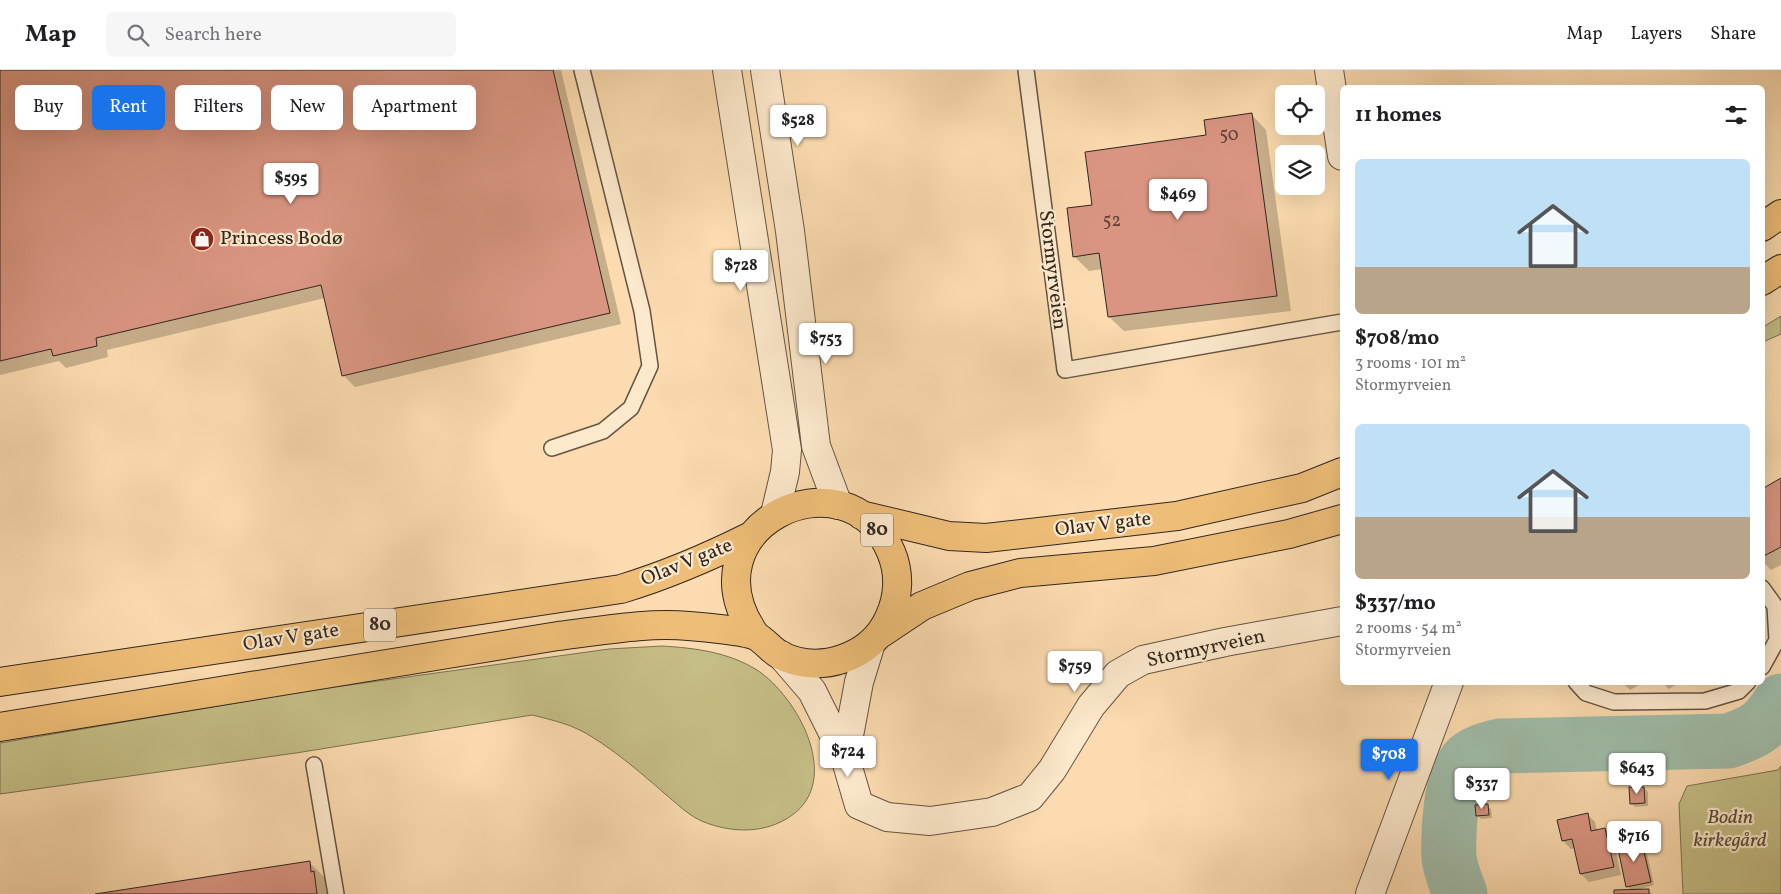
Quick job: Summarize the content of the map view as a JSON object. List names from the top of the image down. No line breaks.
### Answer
{"streets":{"highway":["Olav V gate","80"],"street":["Stormyrveien"]},"parks":["Bodin kirkegård"],"places":{"shop":["Princess Bodø"]},"house_numbers":["50","52"],"page":{"header":"Map","search":"Search here","nav":["Map","Layers","Share"],"chip":["Buy","Rent","Filters","New","Apartment"],"heading":"11 homes","price":["$528","$595","$469","$728","$753","$759","$724","$708","$643","$337","$716"],"list":[{"name":"$708/mo","note":"3 rooms · 101 m² · Stormyrveien"},{"name":"$337/mo","note":"2 rooms · 54 m² · Stormyrveien"}]}}
